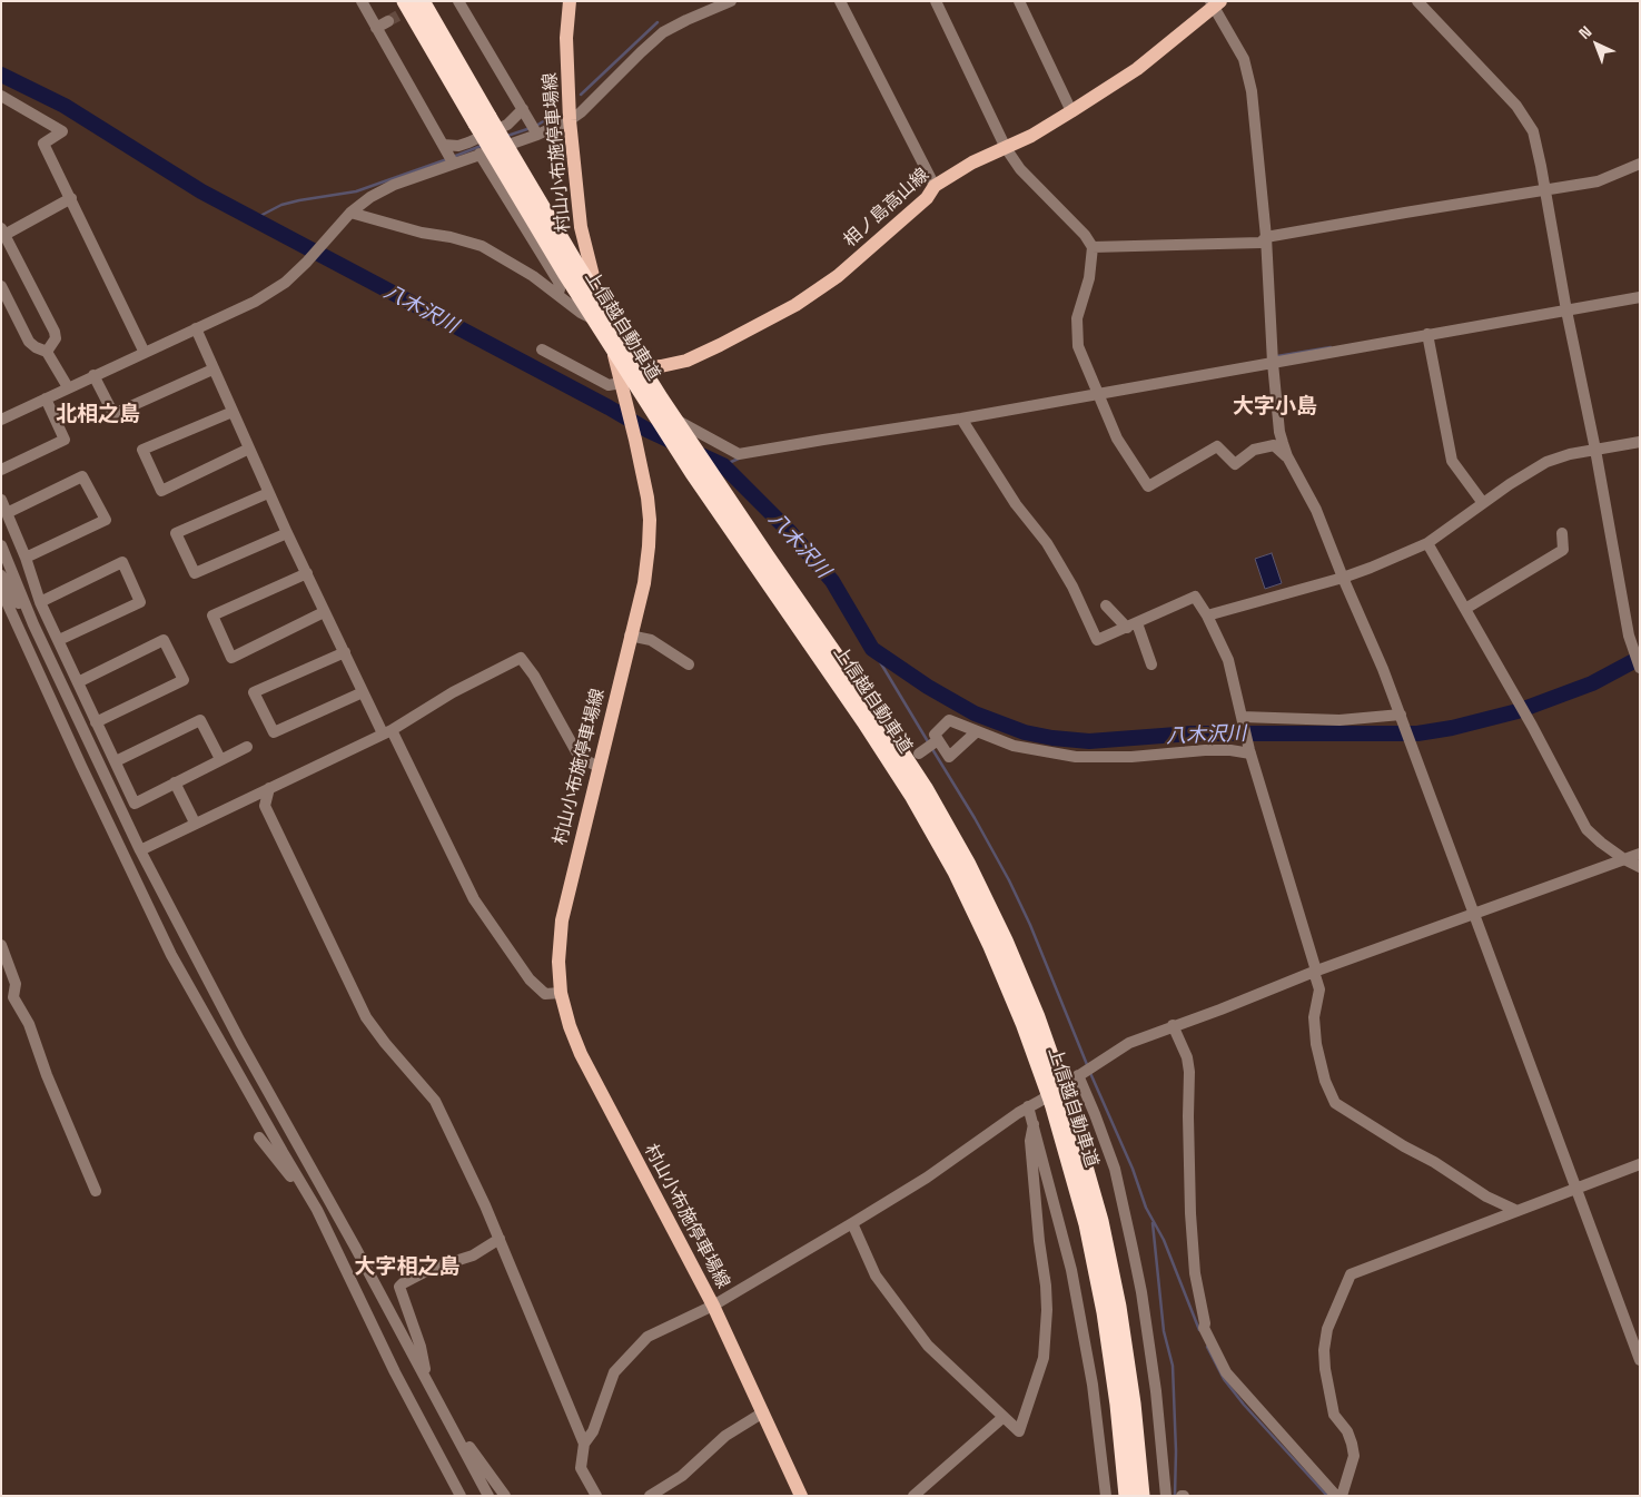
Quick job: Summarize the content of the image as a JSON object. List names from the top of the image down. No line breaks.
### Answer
{"streets":{"highway":["上信越自動車道"],"main road":["村山小布施停車場線","相ノ島高山線"]},"crossings":[["村山小布施停車場線","相ノ島高山線"]],"districts":["大字小島","北相之島","大字相之島"],"water":["八木沢川"],"north":"top left"}
